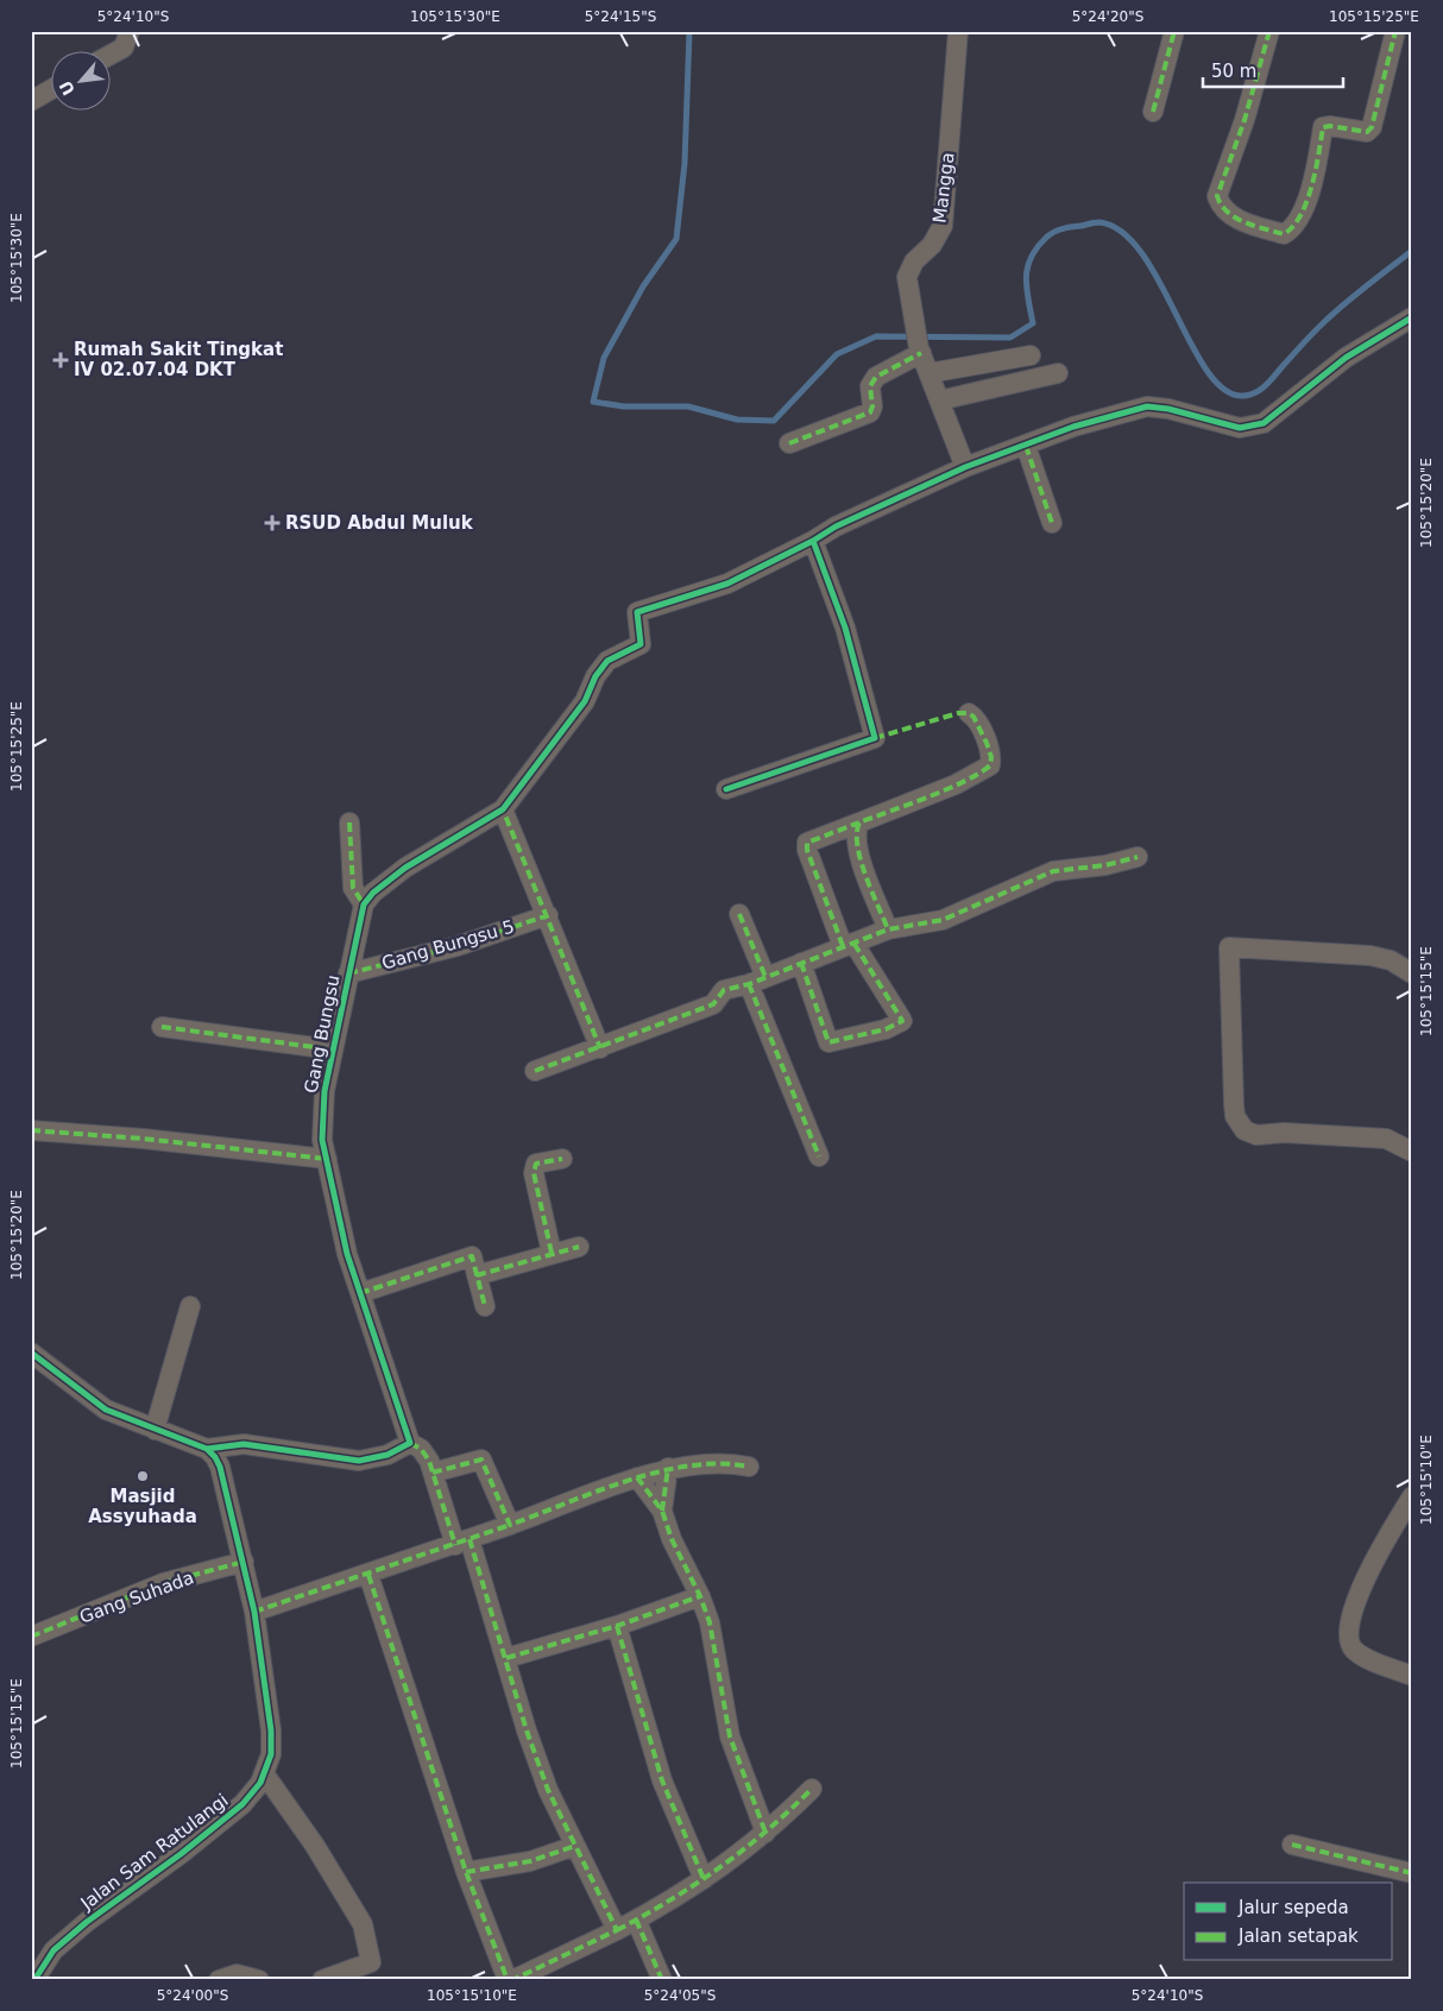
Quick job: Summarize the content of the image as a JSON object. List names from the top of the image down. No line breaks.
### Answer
{"streets":{"street":["Mangga","Gang Bungsu 5","Gang Bungsu","Gang Suhada","Jalan Sam Ratulangi"]},"crossings":[["Gang Bungsu 5","Gang Bungsu"],["Gang Suhada","Jalan Sam Ratulangi"]],"places":{"health":["Rumah Sakit Tingkat IV 02.07.04 DKT","RSUD Abdul Muluk"],"other":["Masjid Assyuhada"]},"legend":["Jalur sepeda","Jalan setapak"],"scale_bar":"50 m","north":"bottom left","coordinates":["5°24'10\"S","105°15'30\"E","5°24'15\"S","5°24'20\"S","105°15'25\"E","105°15'20\"E","105°15'15\"E","105°15'10\"E","5°24'00\"S","5°24'05\"S"]}
